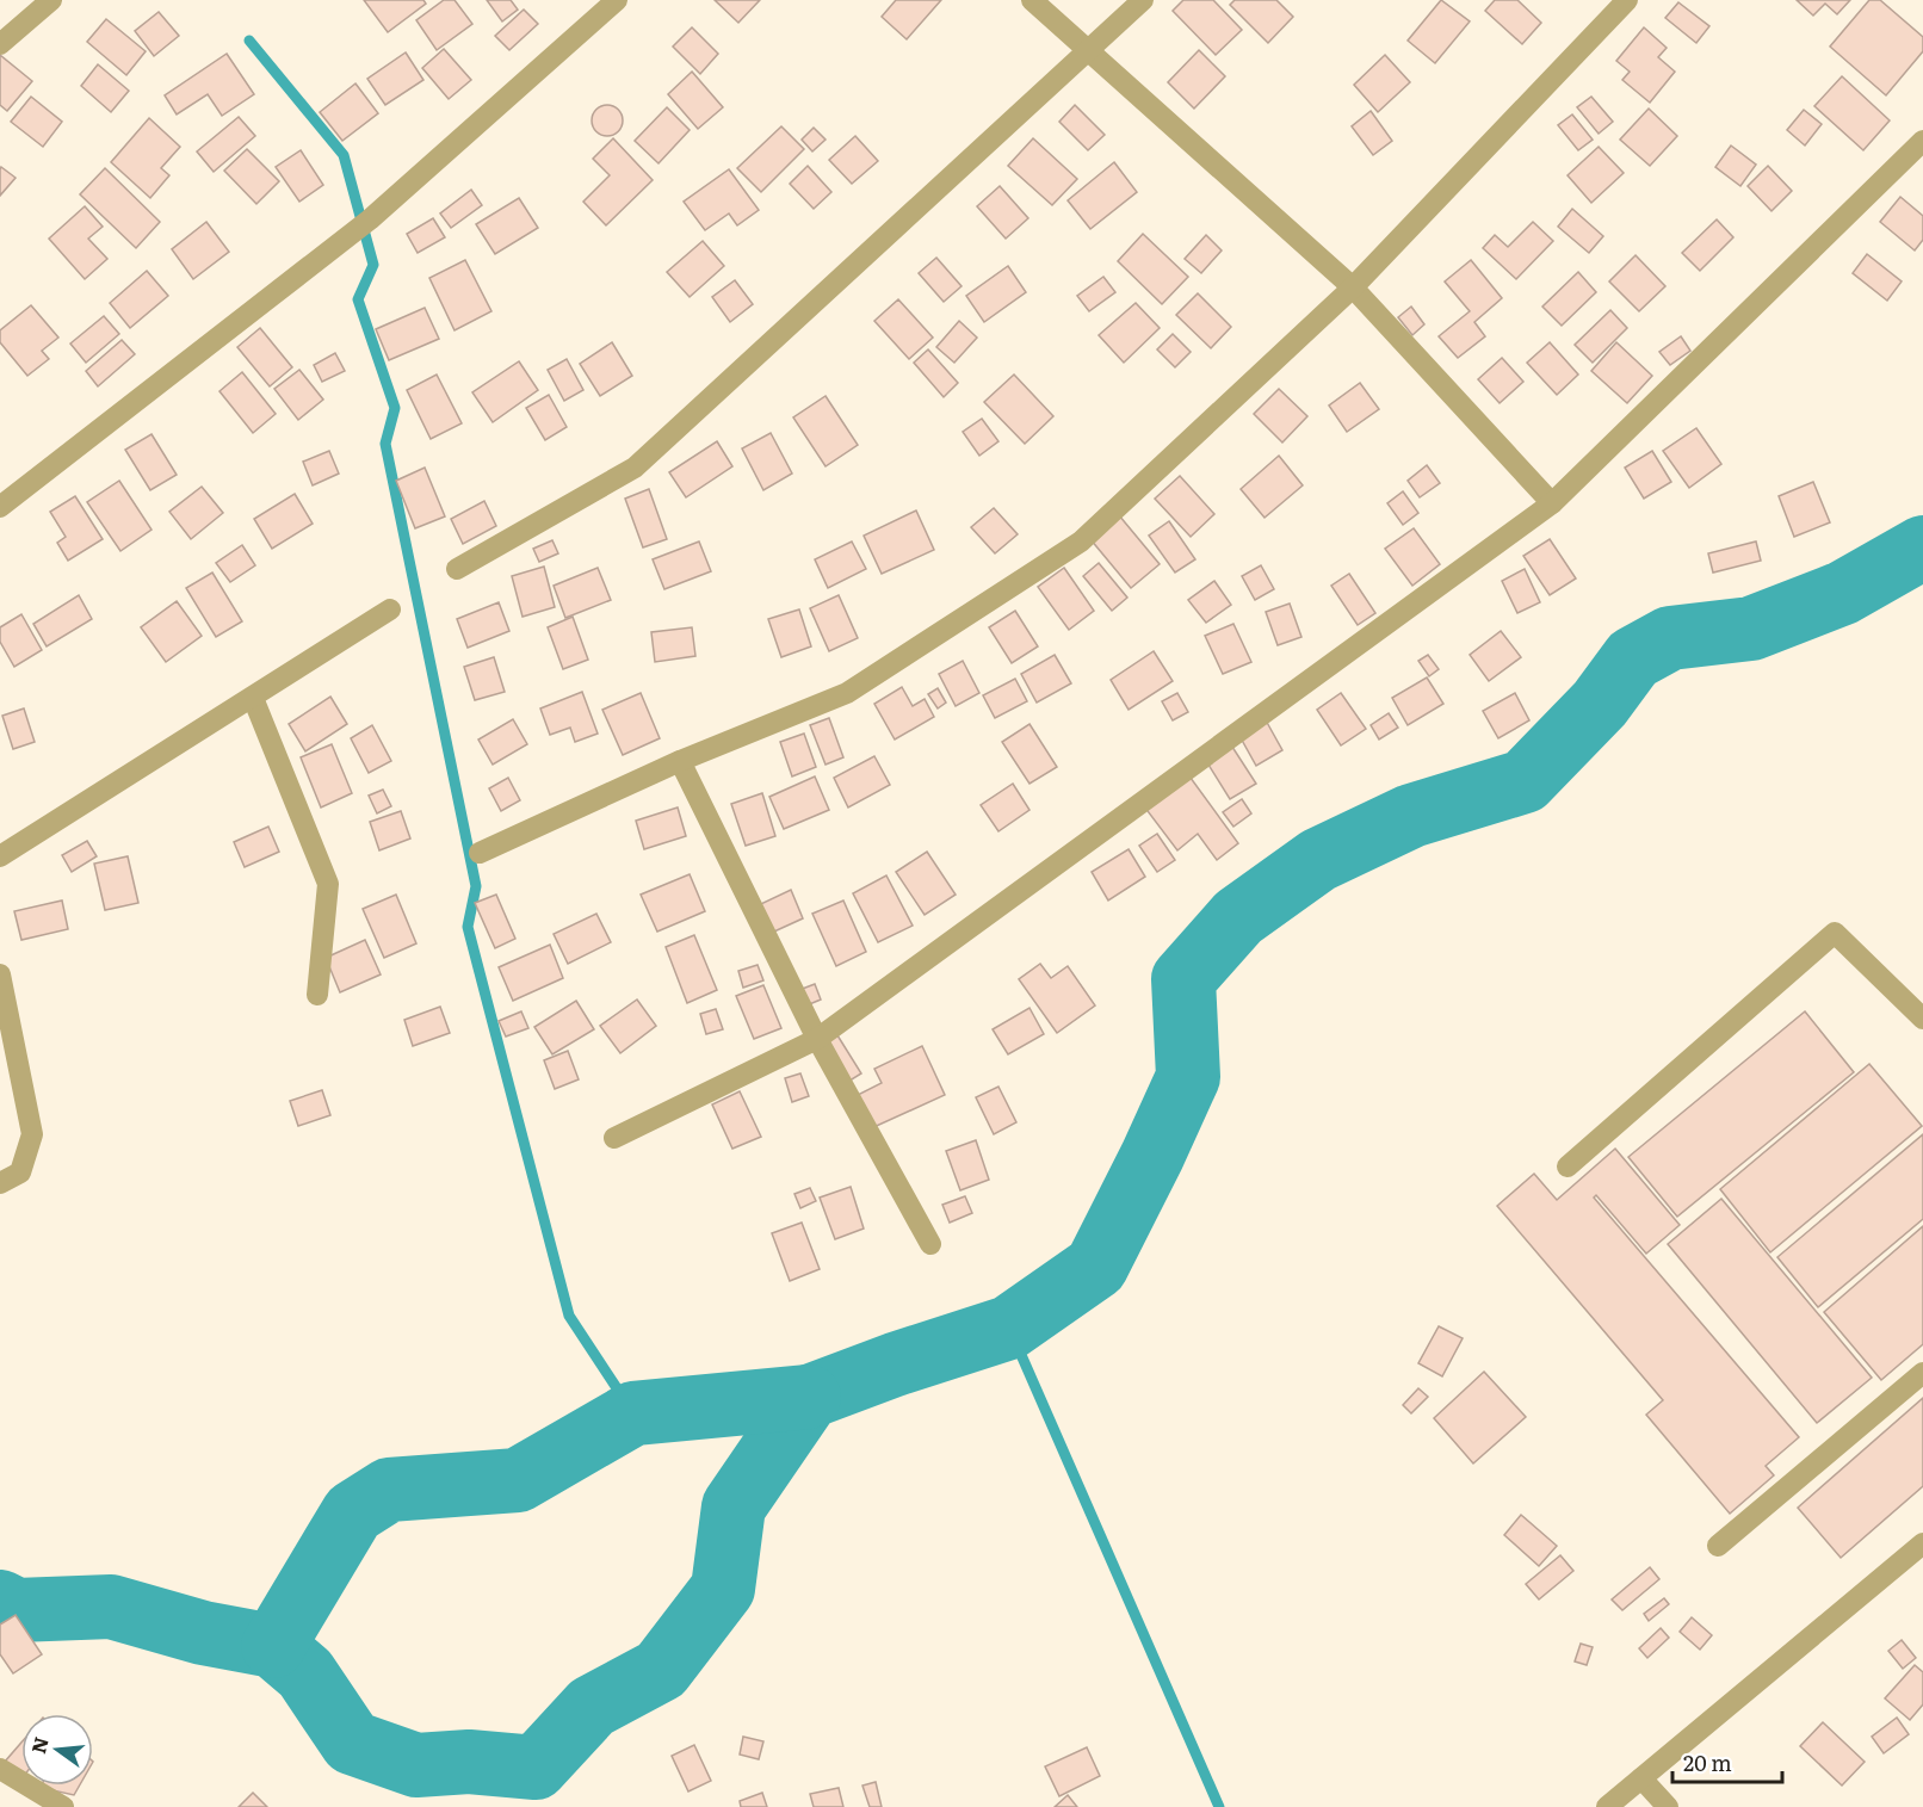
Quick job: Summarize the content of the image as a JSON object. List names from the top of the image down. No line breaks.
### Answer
{"scale_bar":"20 m","north":"left"}
